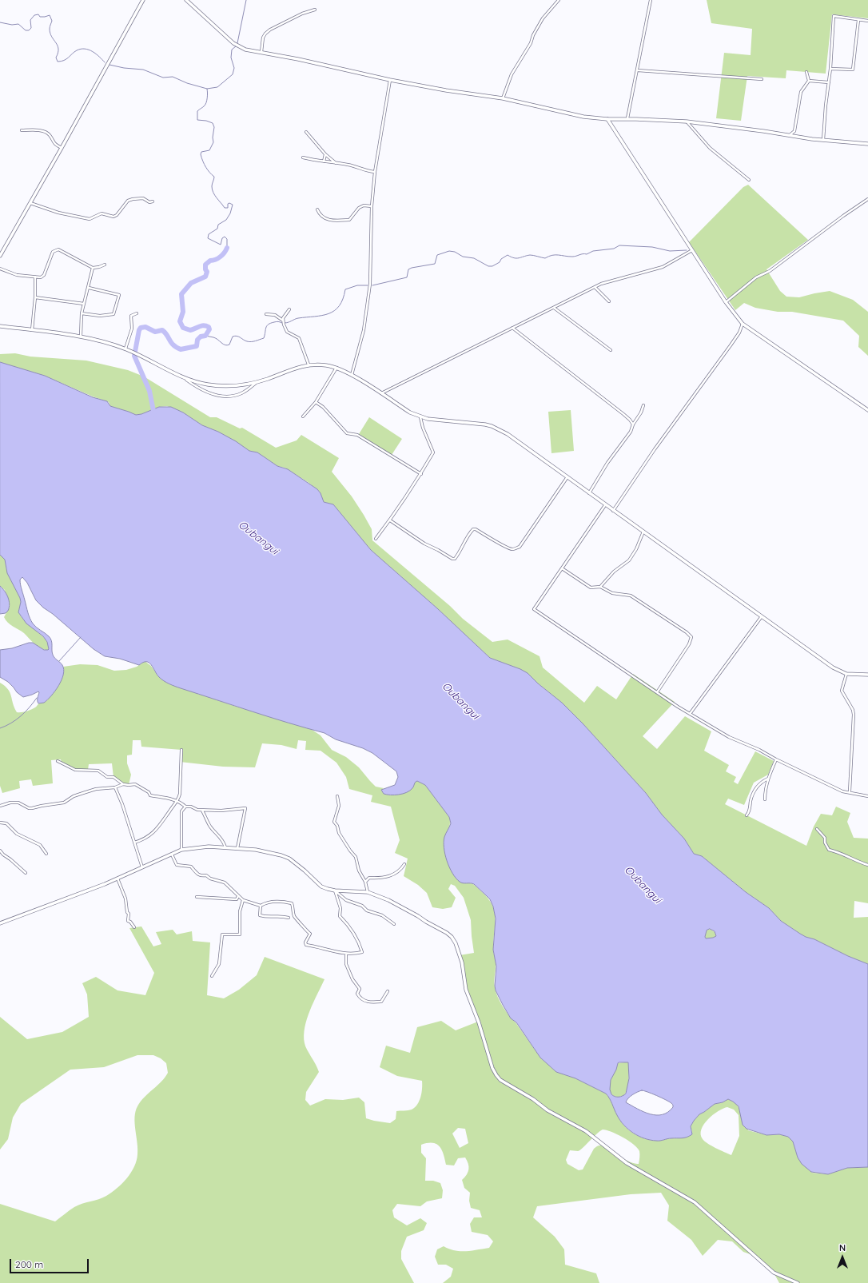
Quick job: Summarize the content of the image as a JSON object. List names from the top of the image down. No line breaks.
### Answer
{"water":["Oubangui"],"scale_bar":"200 m","north":"top"}
